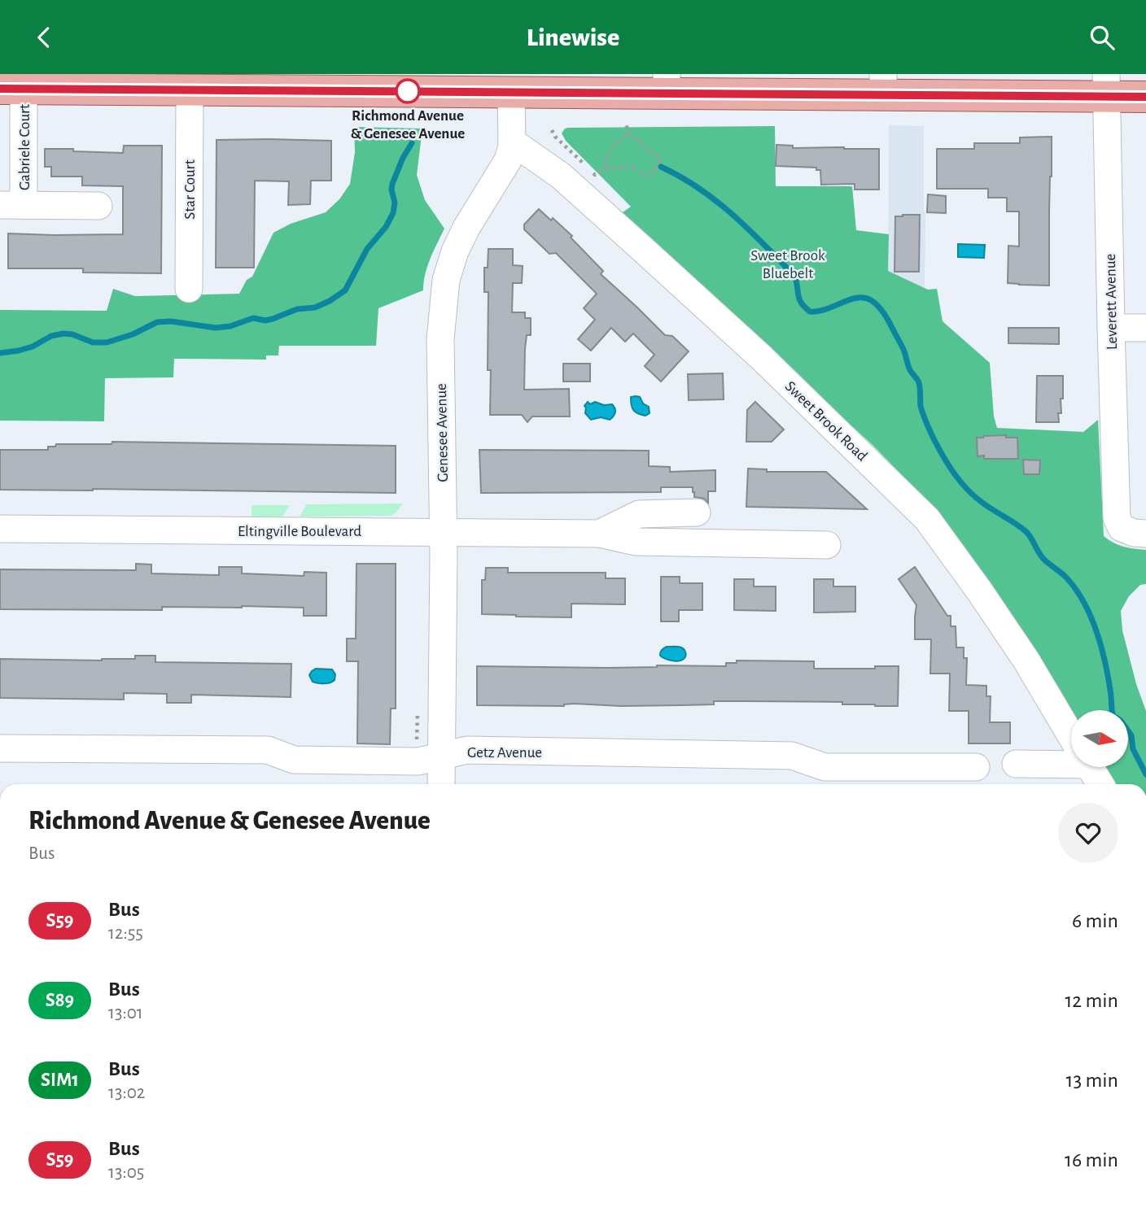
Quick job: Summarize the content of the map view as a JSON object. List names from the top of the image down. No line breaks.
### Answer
{"streets":{"street":["Gabriele Court","Star Court","Leverett Avenue","Sweet Brook Road","Genesee Avenue","Eltingville Boulevard","Getz Avenue"]},"crossings":[["Sweet Brook Road","Genesee Avenue"],["Genesee Avenue","Eltingville Boulevard"],["Genesee Avenue","Getz Avenue"]],"parks":["Sweet Brook Bluebelt"],"places":["Richmond Avenue & Genesee Avenue"],"lines":["bus line S59"],"north":"right","page":{"header":"Linewise","heading":["Richmond Avenue & Genesee Avenue","Bus"],"list":[{"mark":"S59","name":"Bus","note":"12:55","value":"6 min"},{"mark":"S89","name":"Bus","note":"13:01","value":"12 min"},{"mark":"SIM1","name":"Bus","note":"13:02","value":"13 min"},{"mark":"S59","name":"Bus","note":"13:05","value":"16 min"}]}}
